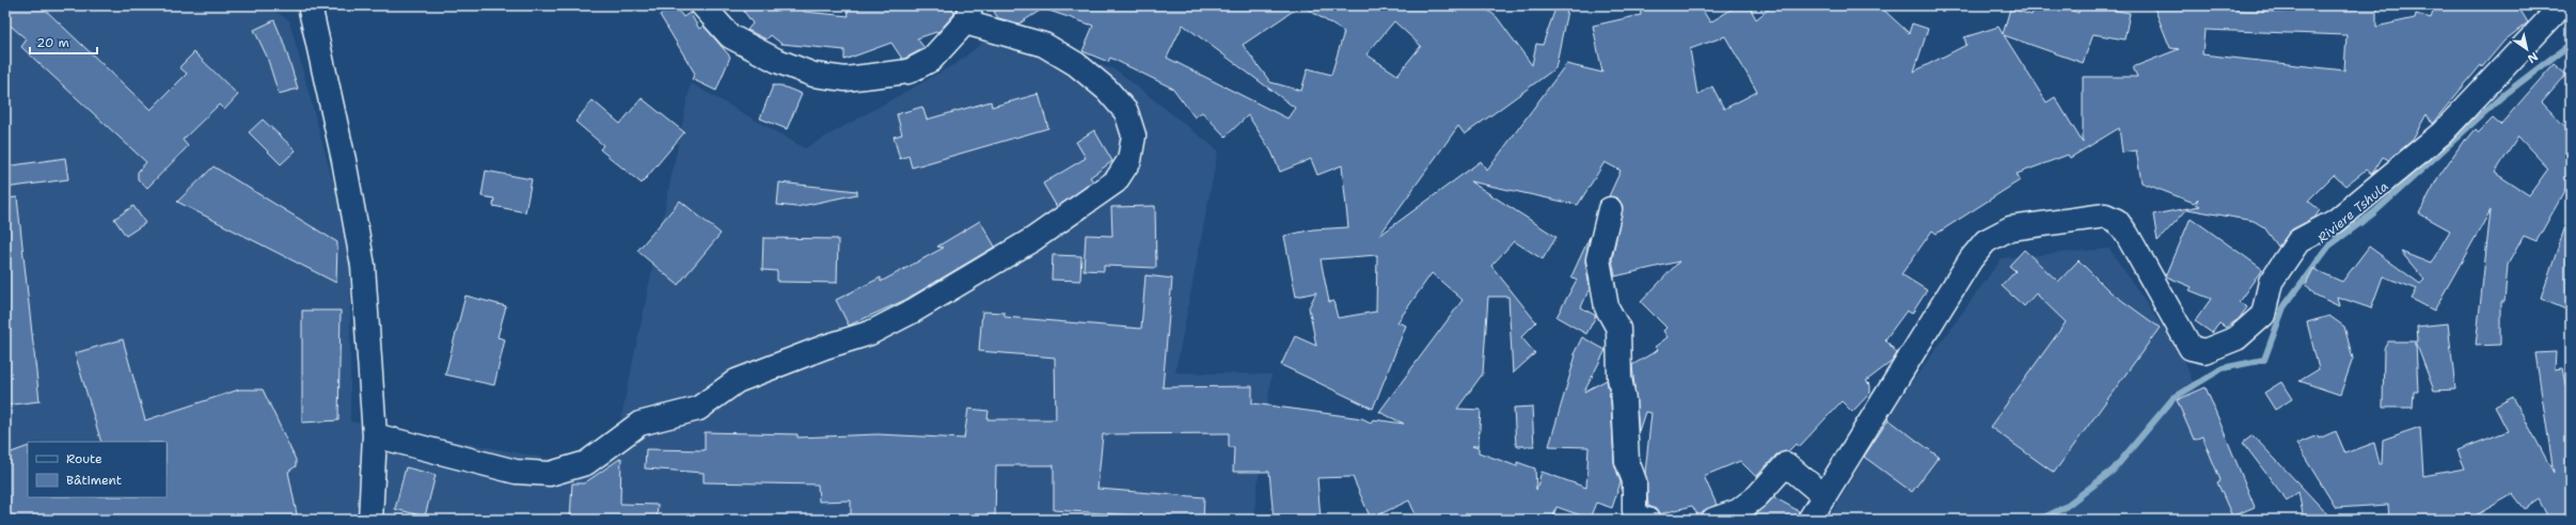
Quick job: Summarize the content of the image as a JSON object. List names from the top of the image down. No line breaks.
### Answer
{"water":["Riviere Tshula"],"legend":["Route","Bâtiment"],"scale_bar":"20 m","north":"bottom right"}
